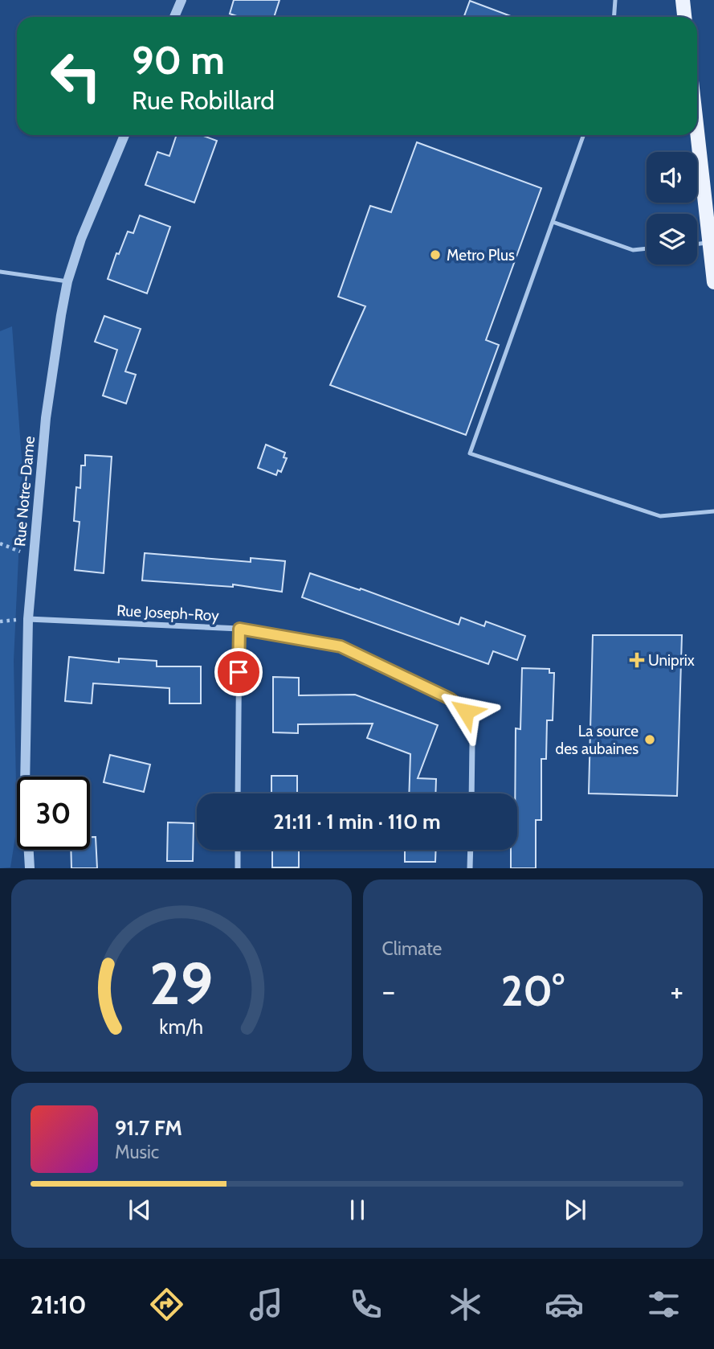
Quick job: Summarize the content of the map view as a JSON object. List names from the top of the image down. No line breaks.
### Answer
{"streets":{"street":["Rue Notre-Dame","Rue Joseph-Roy"]},"crossings":[["Rue Notre-Dame","Rue Joseph-Roy"]],"places":{"other":["Metro Plus","La source des aubaines"],"health":["Uniprix"]},"page":{"turn":["90 m","Rue Robillard"],"limit":"30","trip":"21:11 · 1 min · 110 m","tile":"Climate","heat":["−","20°","+"],"song":["91.7 FM","Music"],"tabs":"21:10","gauge":["29","km/h"]}}
